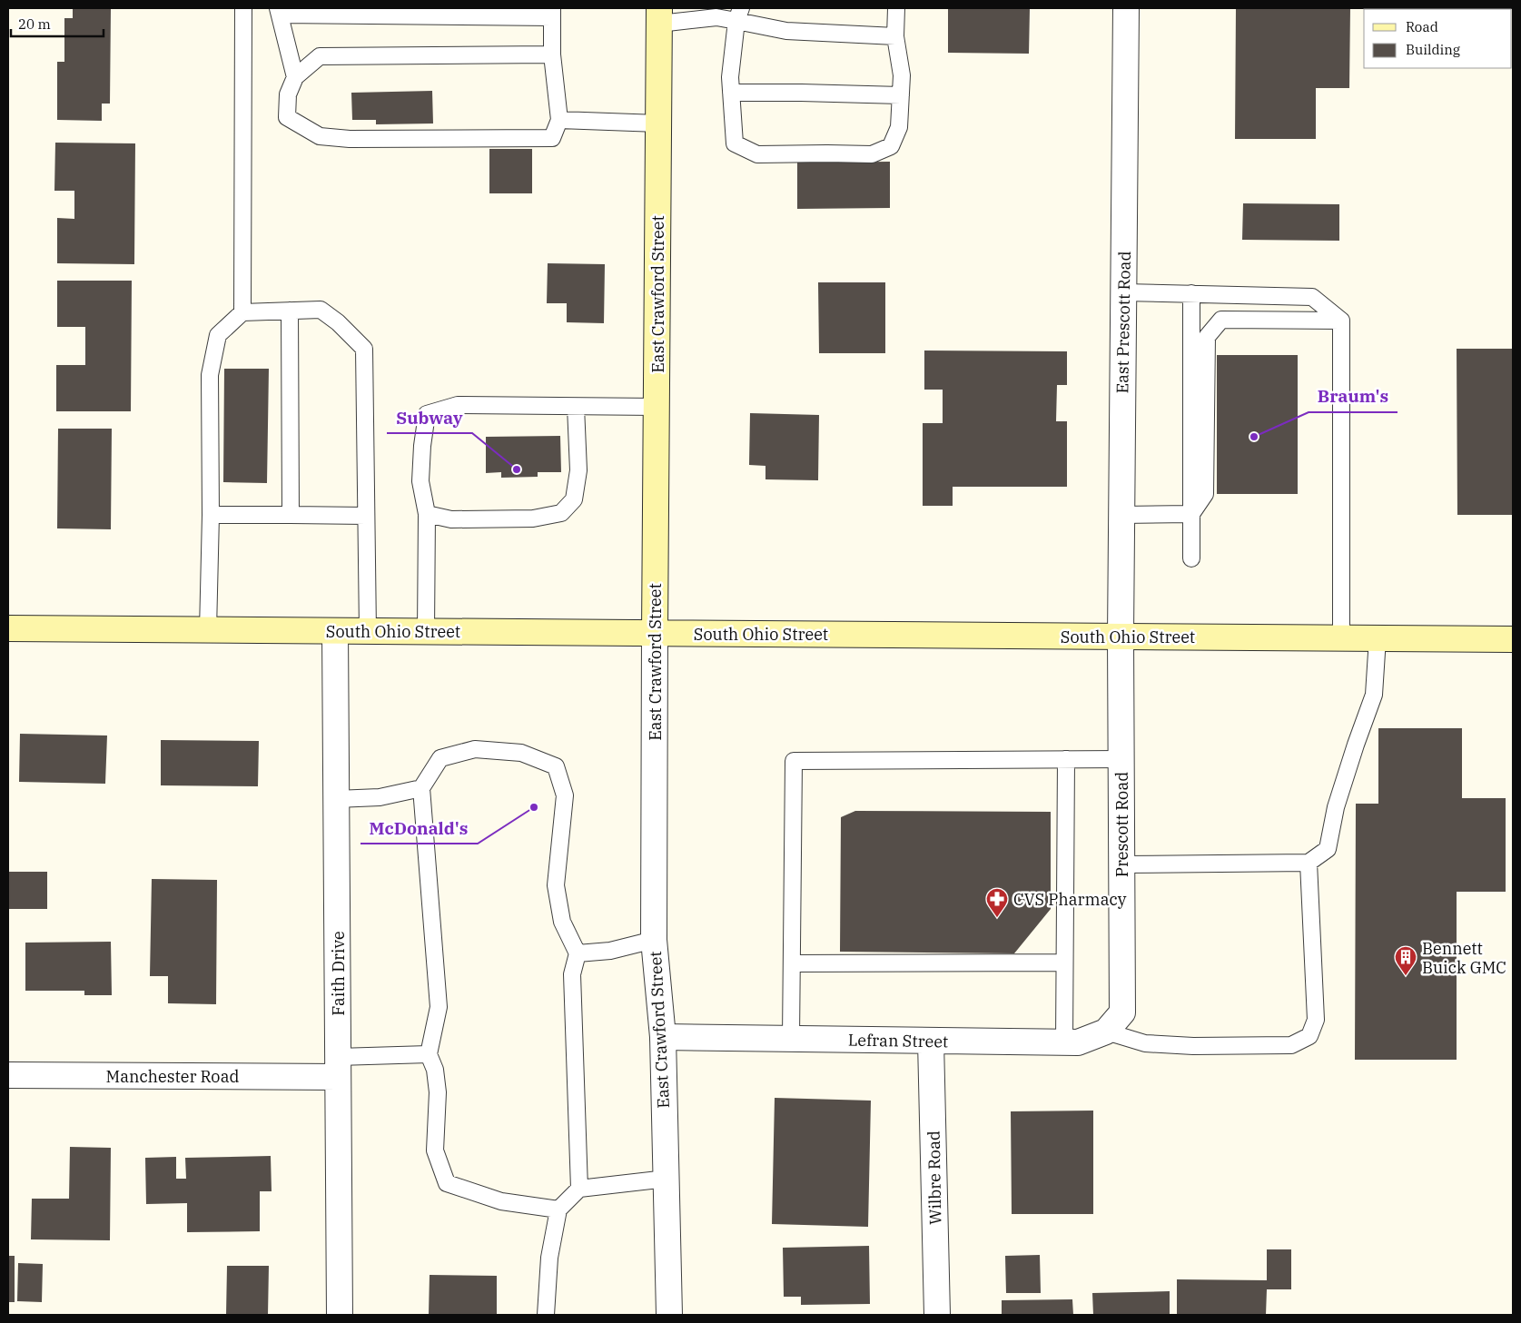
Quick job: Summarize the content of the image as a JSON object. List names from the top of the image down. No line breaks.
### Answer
{"streets":{"main road":["East Crawford Street","South Ohio Street"],"street":["East Prescott Road","Prescott Road","Faith Drive","Lefran Street","Manchester Road","Wilbre Road"]},"crossings":[["East Crawford Street","South Ohio Street"],["East Crawford Street","Lefran Street"],["East Prescott Road","South Ohio Street"],["East Prescott Road","Prescott Road"],["South Ohio Street","Prescott Road"],["South Ohio Street","Faith Drive"],["Prescott Road","Lefran Street"],["Faith Drive","Manchester Road"],["Lefran Street","Wilbre Road"]],"places":{"other":["Braum's","Subway","McDonald's"],"pharmacy":["CVS Pharmacy"],"building":["Bennett Buick GMC"]},"legend":["Road","Building"],"scale_bar":"20 m"}
